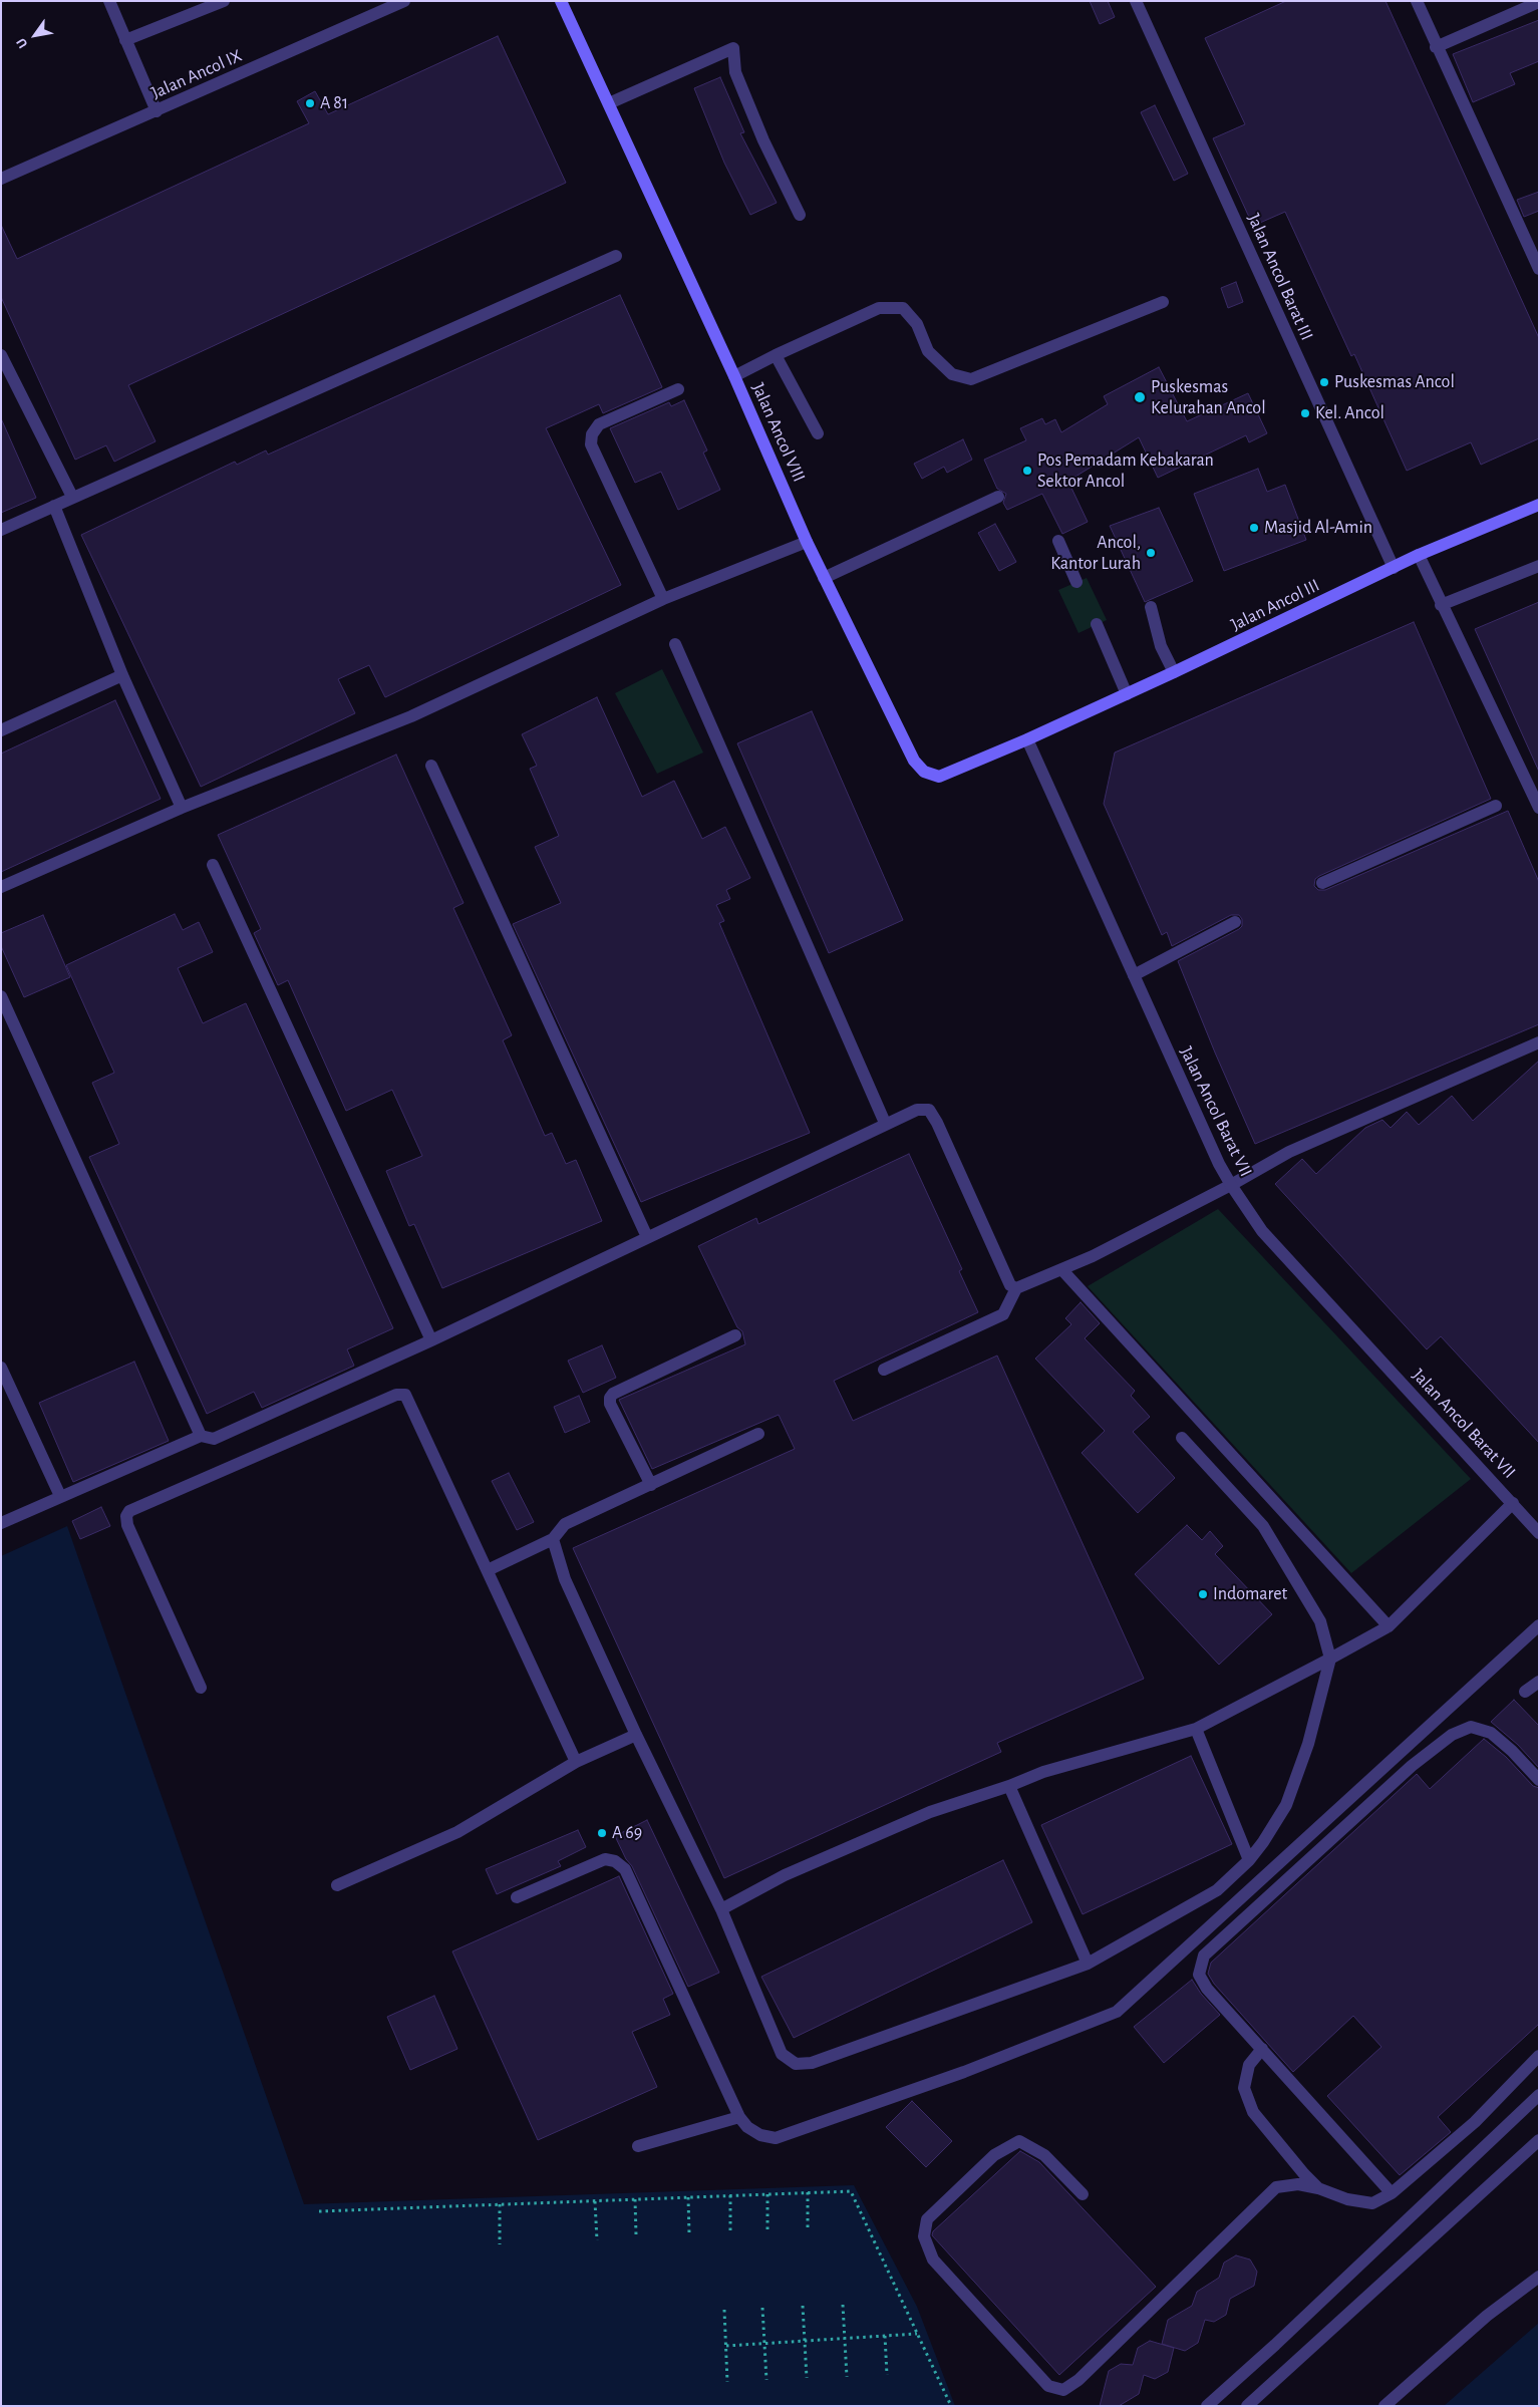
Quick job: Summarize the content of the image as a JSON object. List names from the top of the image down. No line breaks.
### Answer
{"streets":{"street":["Jalan Ancol IX","Jalan Ancol Barat III","Jalan Ancol VIII","Jalan Ancol III","Jalan Ancol Barat VII"]},"crossings":[["Jalan Ancol Barat III","Jalan Ancol III"],["Jalan Ancol VIII","Jalan Ancol III"],["Jalan Ancol VIII","Jalan Ancol Barat VII"],["Jalan Ancol III","Jalan Ancol Barat VII"]],"places":["A 81","Puskesmas Ancol","Puskesmas Kelurahan Ancol","Kel. Ancol","Pos Pemadam Kebakaran Sektor Ancol","Masjid Al-Amin","Ancol, Kantor Lurah","Indomaret","A 69"],"north":"bottom left"}
